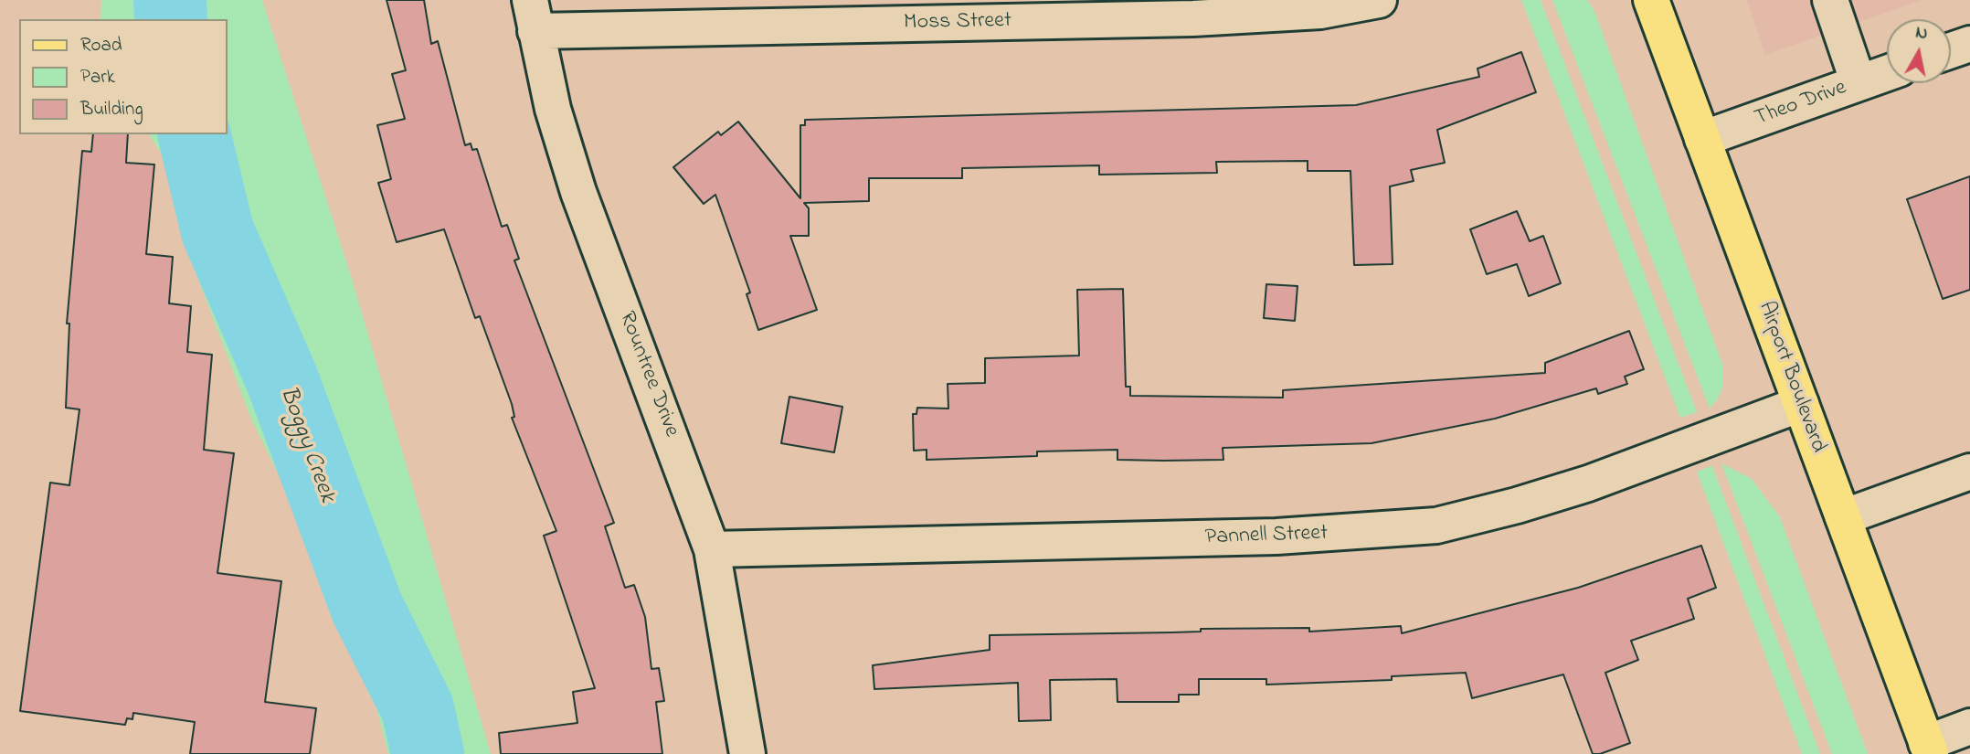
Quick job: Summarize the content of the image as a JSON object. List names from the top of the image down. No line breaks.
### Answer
{"streets":{"main road":["Airport Boulevard"],"street":["Moss Street","Theo Drive","Rountree Drive","Pannell Street"]},"crossings":[["Moss Street","Rountree Drive"],["Theo Drive","Airport Boulevard"],["Rountree Drive","Pannell Street"],["Airport Boulevard","Pannell Street"]],"water":["Boggy Creek"],"legend":["Road","Park","Building"],"north":"top"}
